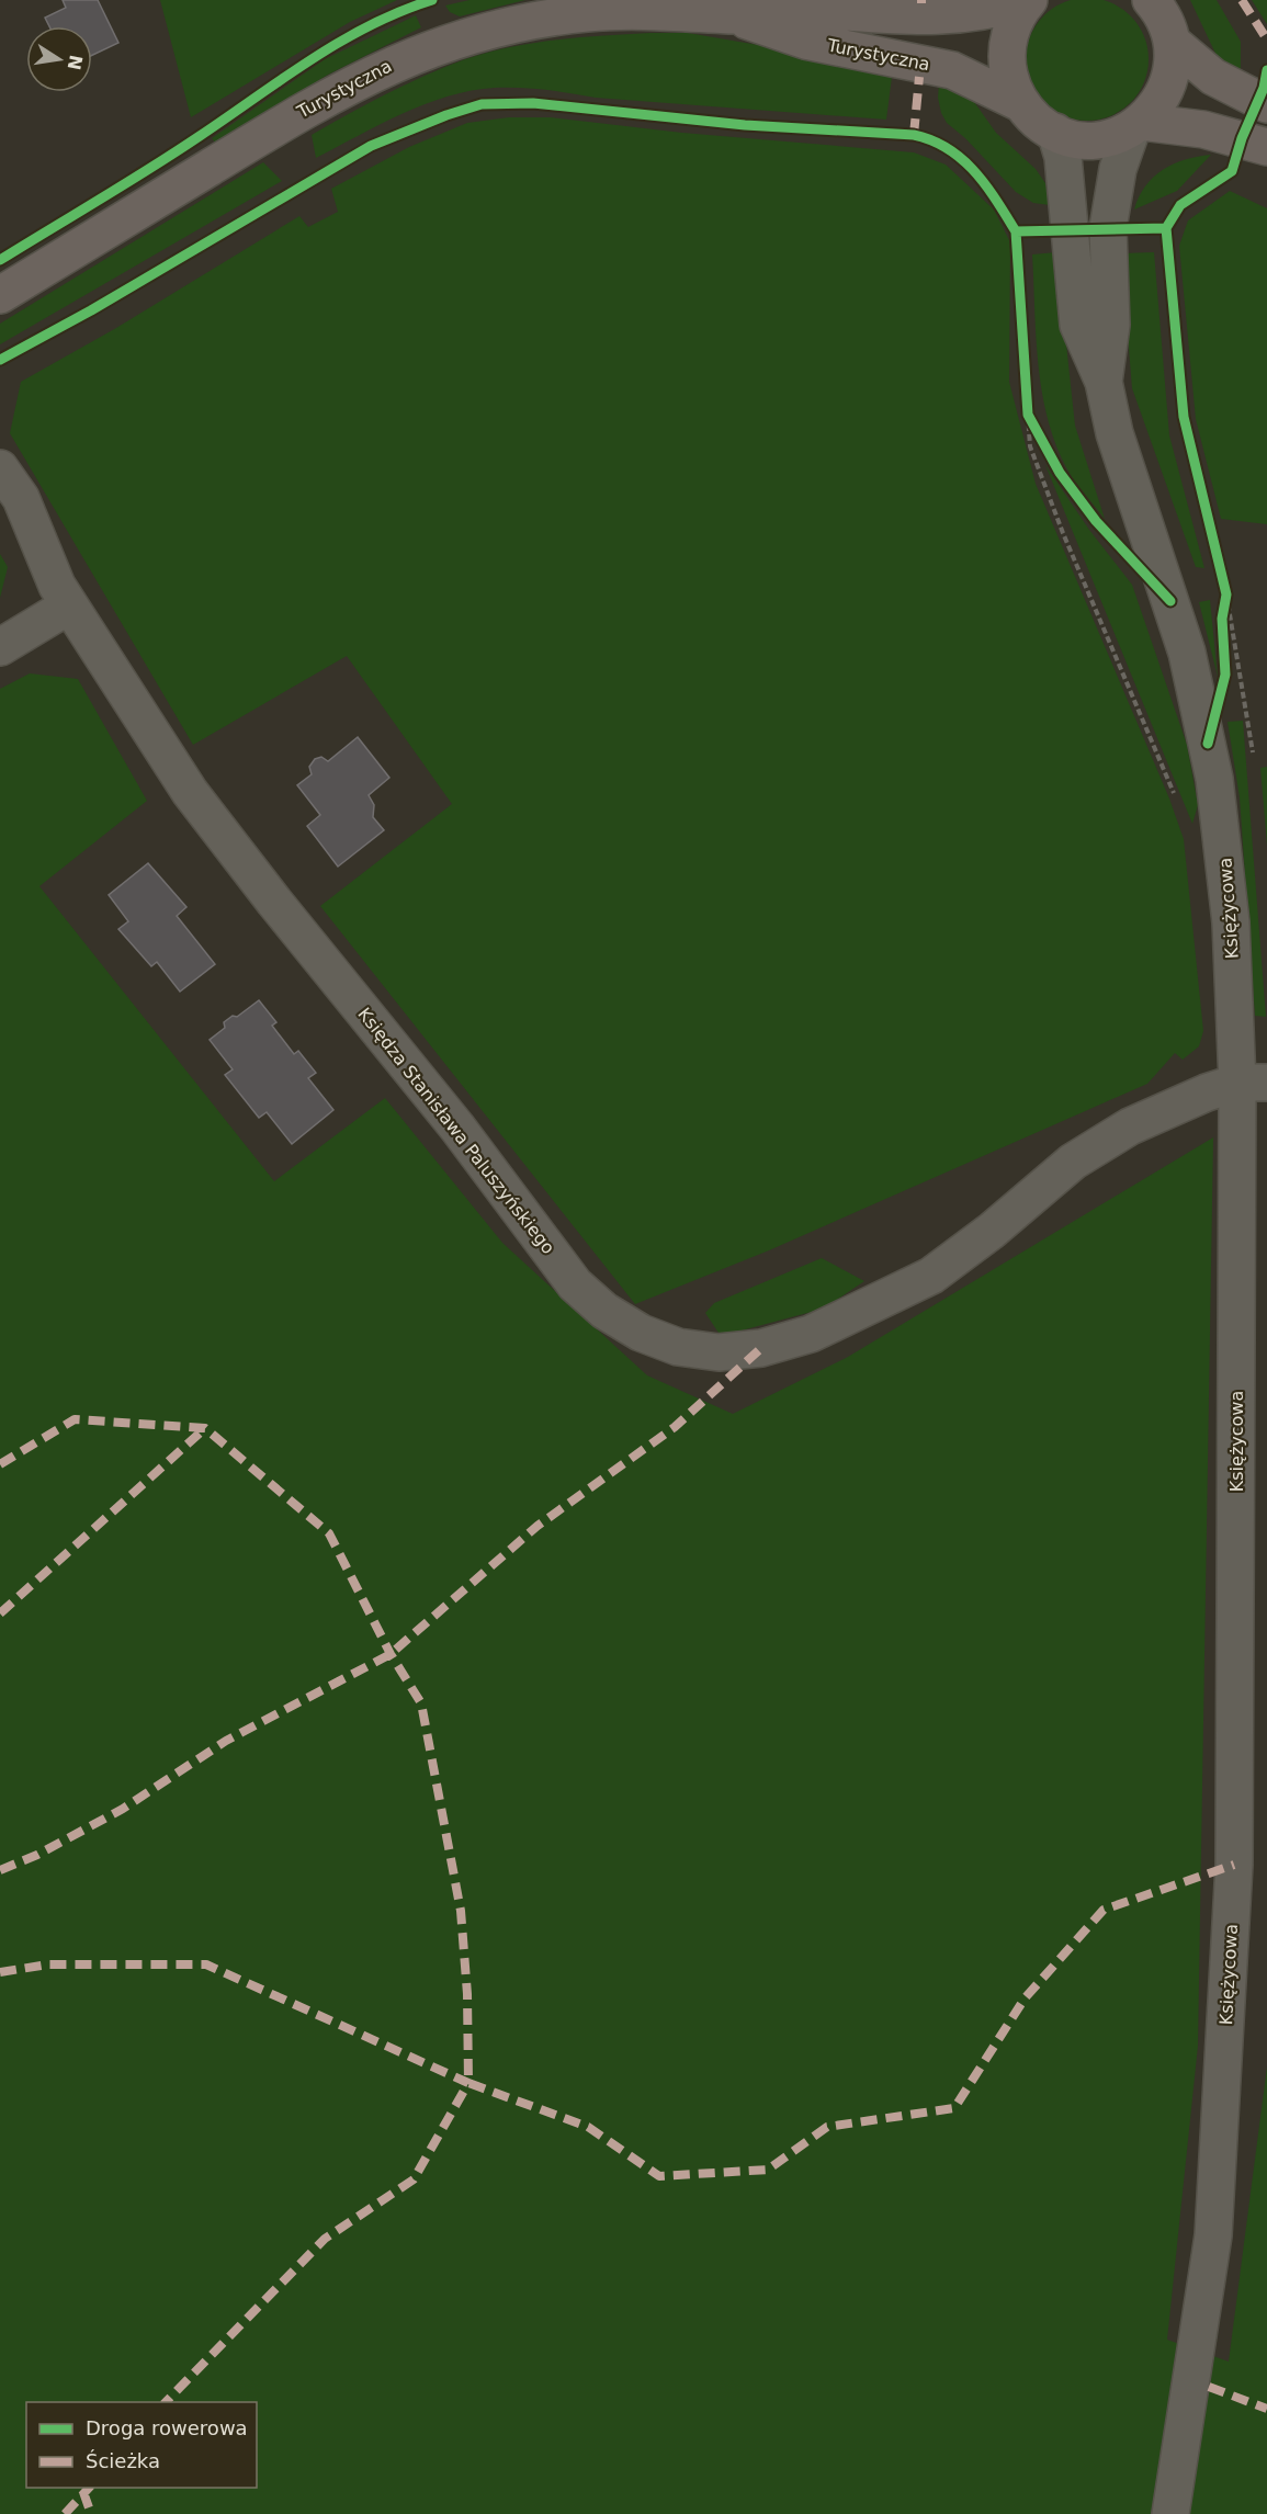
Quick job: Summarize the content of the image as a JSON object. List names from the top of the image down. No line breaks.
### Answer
{"streets":{"main road":["Turystyczna"],"street":["Księżycowa","Księdza Stanisława Paluszyńskiego"]},"crossings":[["Księżycowa","Księdza Stanisława Paluszyńskiego"]],"legend":["Droga rowerowa","Ścieżka"],"north":"right"}
